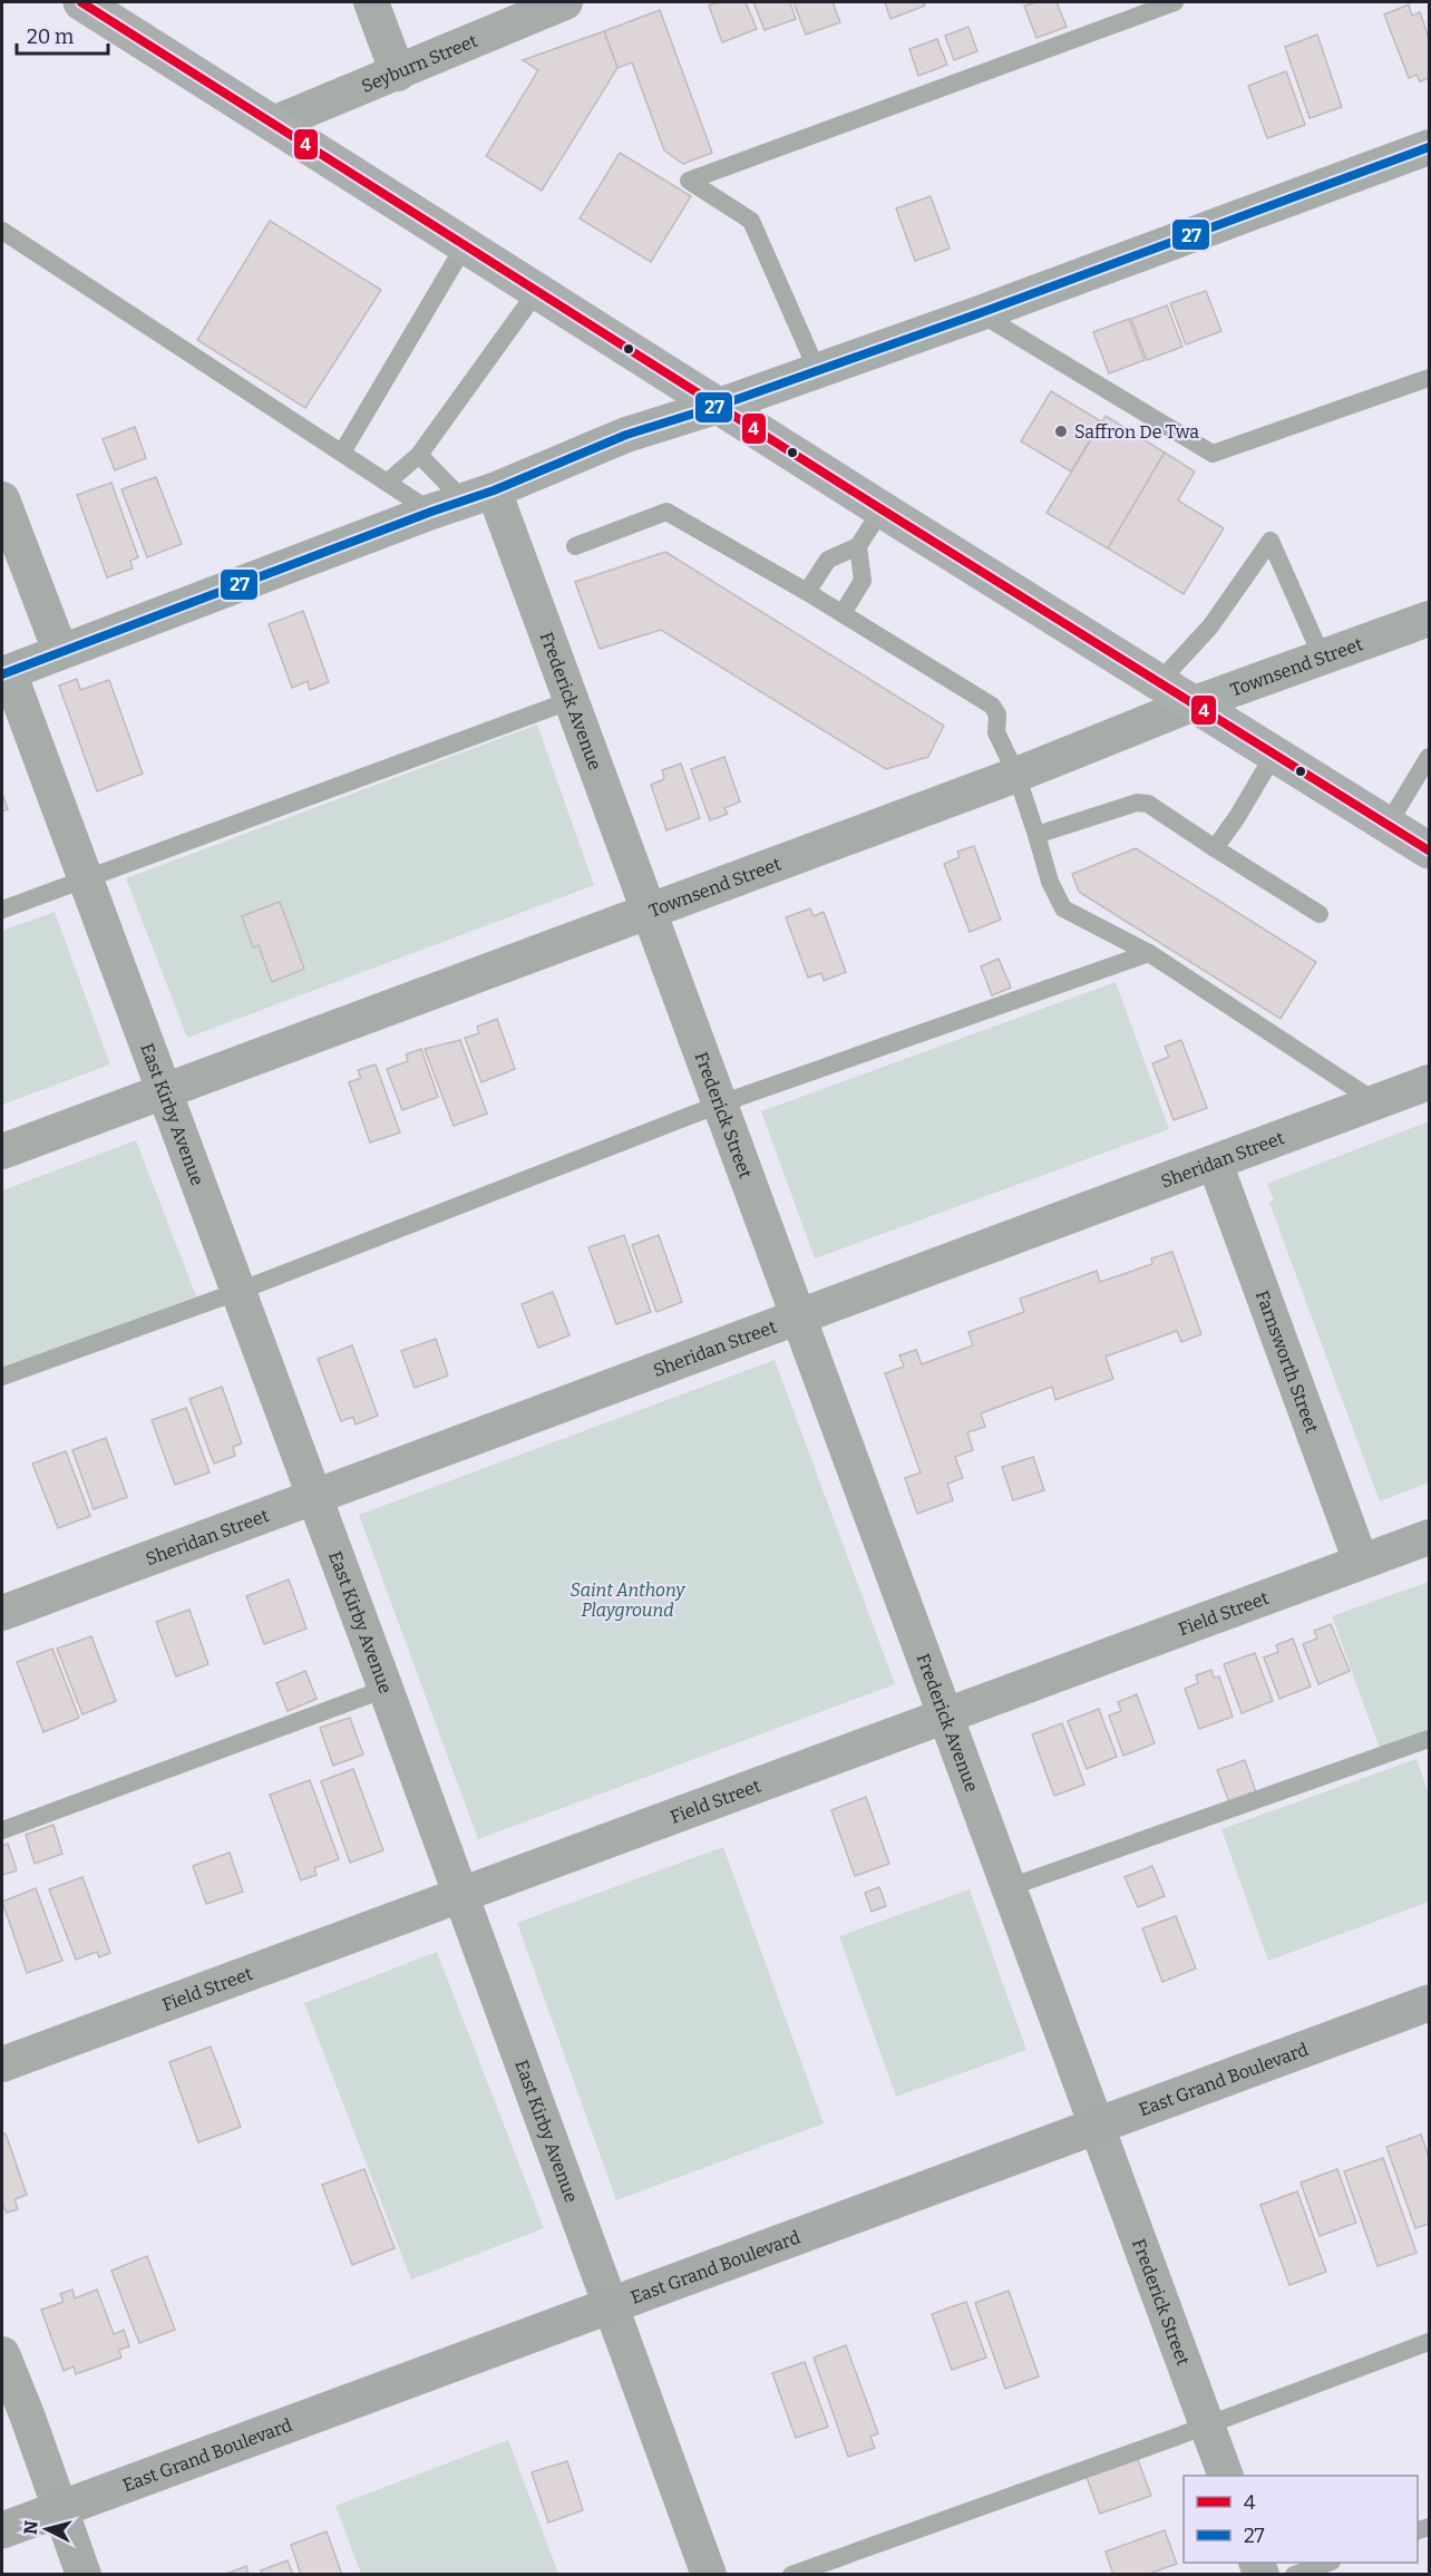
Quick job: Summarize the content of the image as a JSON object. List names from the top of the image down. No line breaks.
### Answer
{"streets":{"main road":["East Grand Boulevard"],"street":["Seyburn Street","Townsend Street","Frederick Avenue","East Kirby Avenue","Frederick Street","Sheridan Street","Farnsworth Street","Field Street"]},"crossings":[["Townsend Street","Frederick Avenue"],["Townsend Street","East Kirby Avenue"],["Townsend Street","Frederick Street"],["Frederick Avenue","Frederick Street"],["Frederick Avenue","Sheridan Street"],["Frederick Avenue","Field Street"],["Frederick Avenue","East Grand Boulevard"],["East Kirby Avenue","Sheridan Street"],["East Kirby Avenue","Field Street"],["East Kirby Avenue","East Grand Boulevard"],["Frederick Street","Sheridan Street"],["Frederick Street","East Grand Boulevard"],["Sheridan Street","Farnsworth Street"],["Farnsworth Street","Field Street"]],"parks":["Saint Anthony Playground"],"places":["Saffron De Twa"],"lines":["transit line 4","transit line 27"],"legend":["4","27"],"scale_bar":"20 m","north":"left"}
